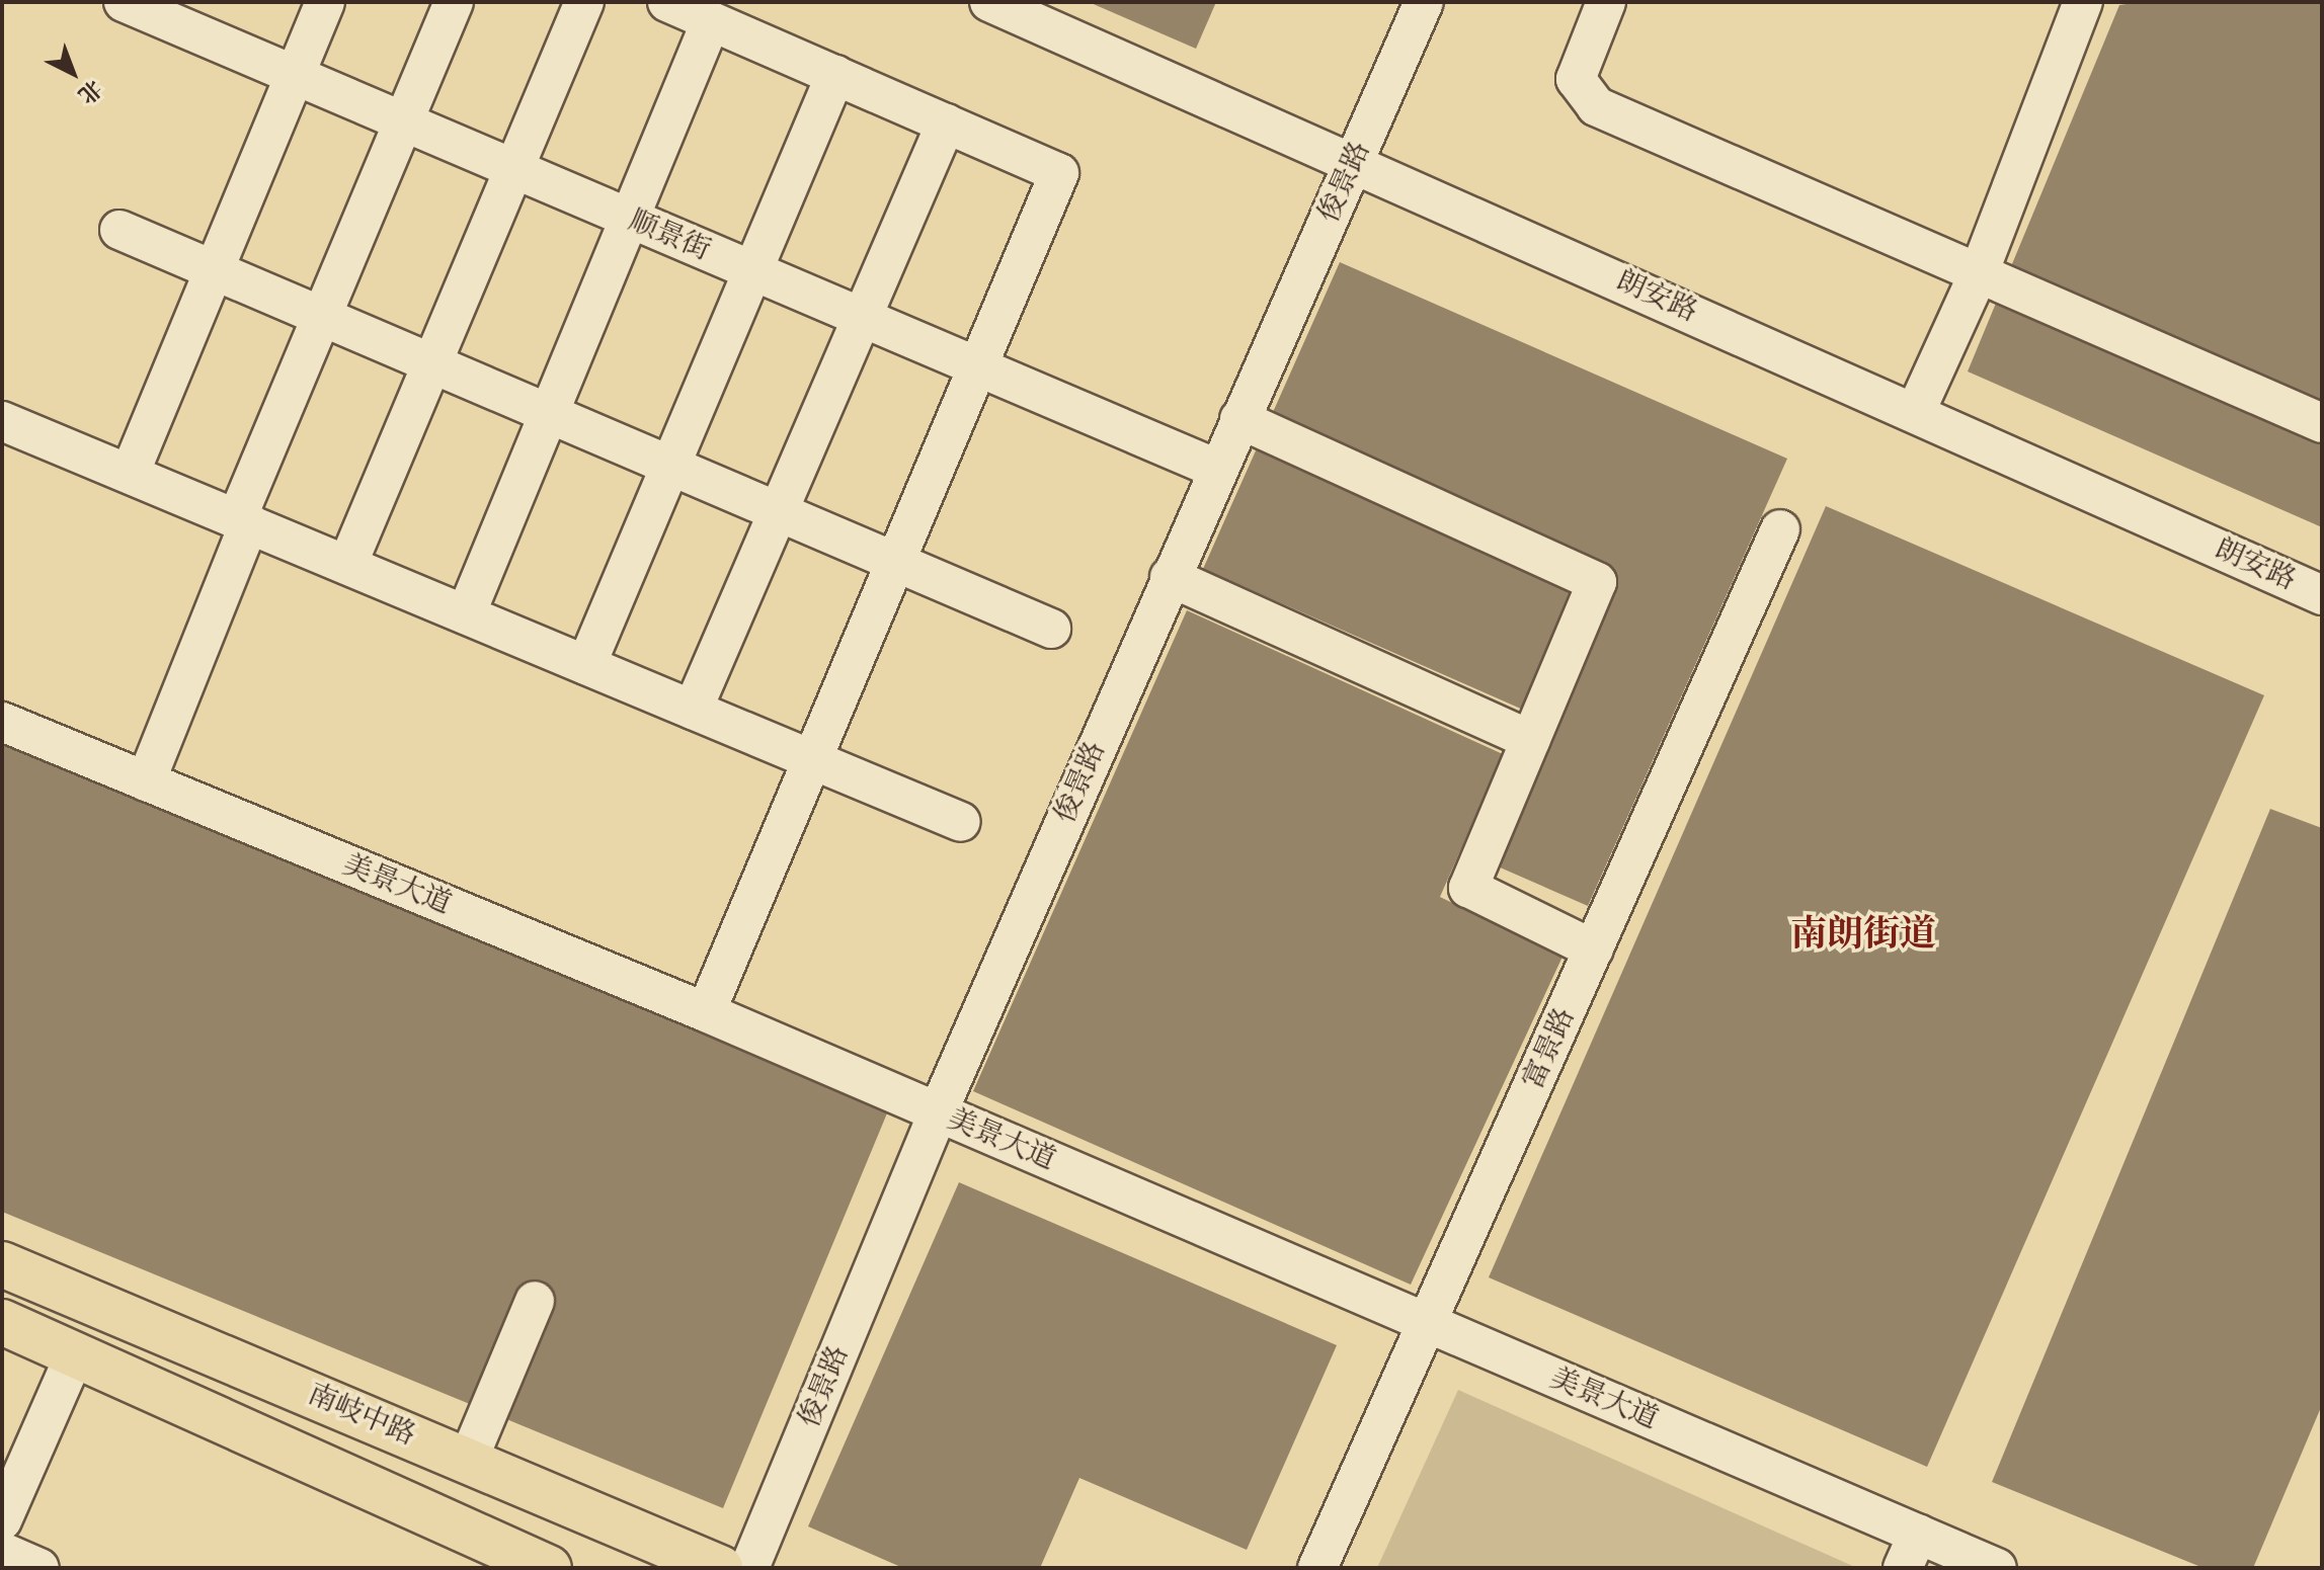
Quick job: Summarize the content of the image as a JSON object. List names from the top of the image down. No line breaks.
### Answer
{"streets":{"main road":["南岐中路"],"street":["俊景路","顺景街","朗安路","美景大道","富景路"]},"crossings":[["俊景路","顺景街"],["俊景路","朗安路"],["俊景路","美景大道"],["美景大道","富景路"]],"districts":["南朗街道"],"north":"bottom right"}
